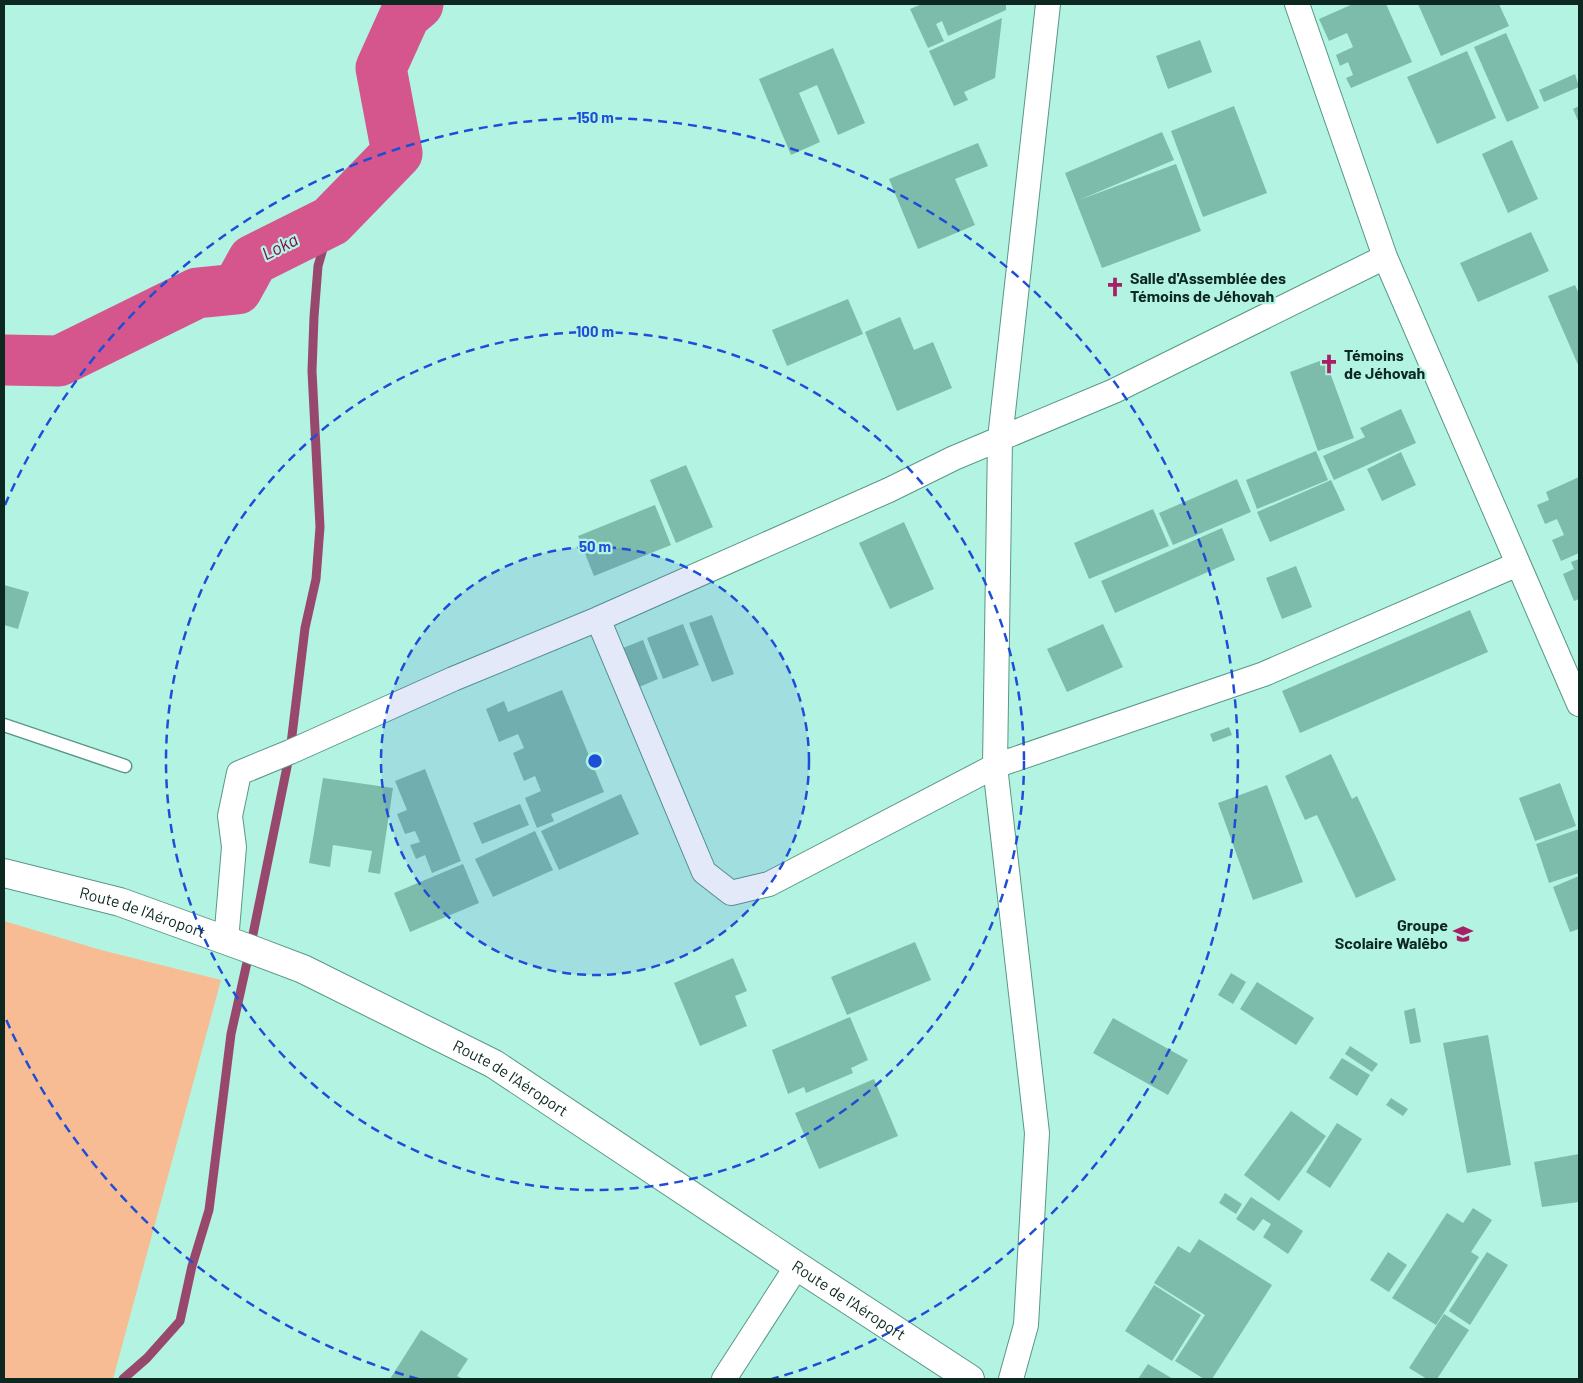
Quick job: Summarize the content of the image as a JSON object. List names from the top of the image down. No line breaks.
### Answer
{"streets":{"main road":["Route de l'Aéroport"]},"water":["Loka"],"places":{"church":["Salle d'Assemblée des Témoins de Jéhovah","Témoins de Jéhovah"],"school or university":["Groupe Scolaire Walêbo"]},"rings":["150 m","100 m","50 m"]}
